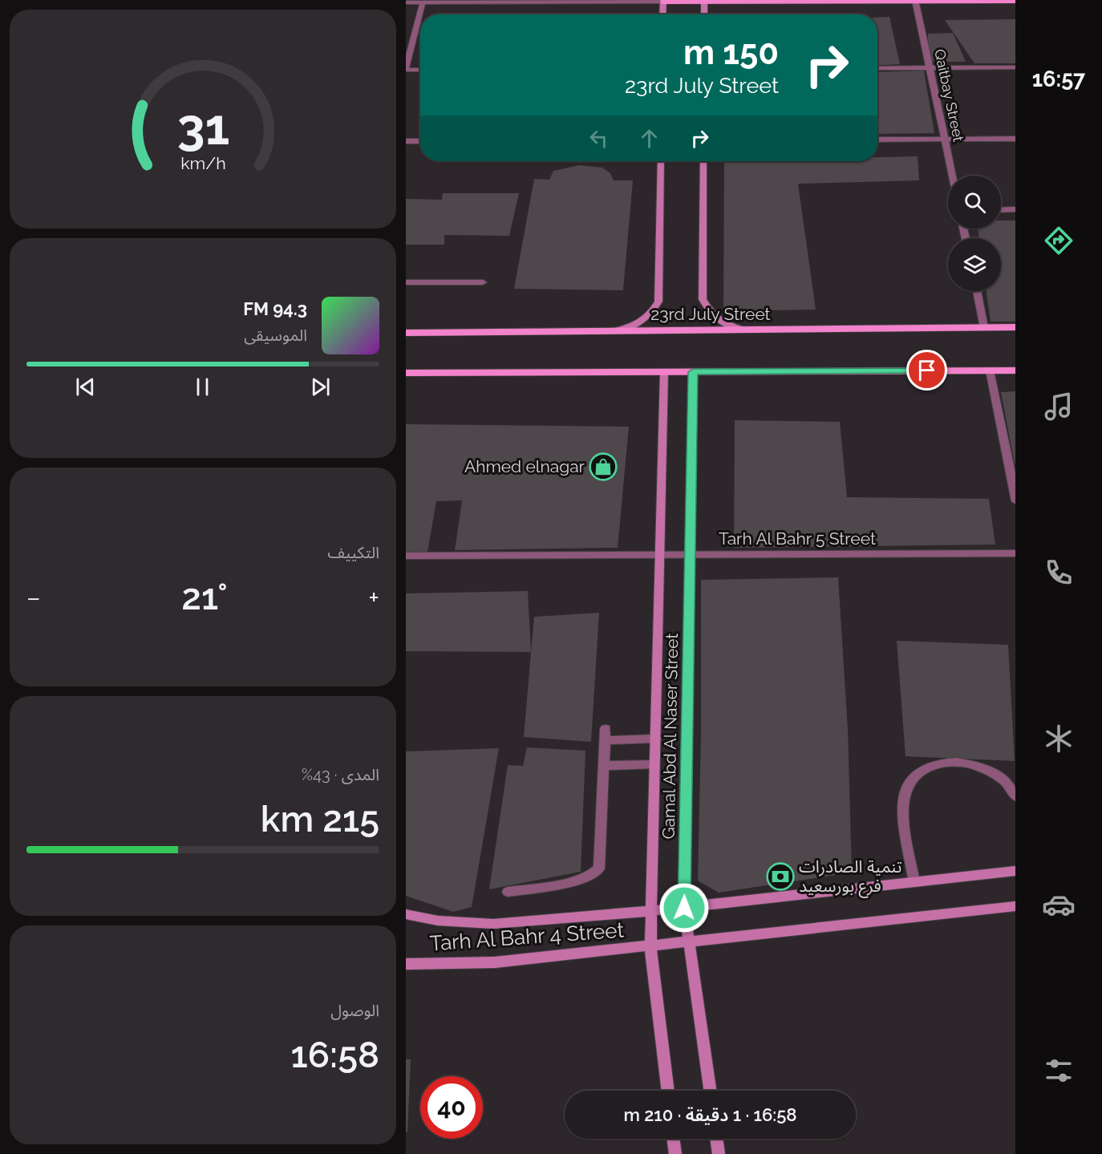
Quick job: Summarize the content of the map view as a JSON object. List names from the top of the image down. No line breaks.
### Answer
{"streets":{"main road":["23rd July Street"],"street":["Qaitbay Street","Tarh Al Bahr 5 Street","Gamal Abd Al Naser Street","Tarh Al Bahr 4 Street"]},"crossings":[["Tarh Al Bahr 5 Street","Gamal Abd Al Naser Street"],["Gamal Abd Al Naser Street","Tarh Al Bahr 4 Street"]],"places":{"shop":["Ahmed elnagar"],"bank":["تنمية الصادرات فرع بورسعيد"]},"page":{"tabs":"16:57","turn":["150 m","23rd July Street"],"song":["94.3 FM","الموسيقى"],"tile":["التكييف",["المدى · 43%","215 km"],["الوصول","16:58"]],"heat":["−","21°","+"],"limit":"40","trip":"16:58 · 1 دقيقة · 210 m","gauge":["31","km/h"]}}
